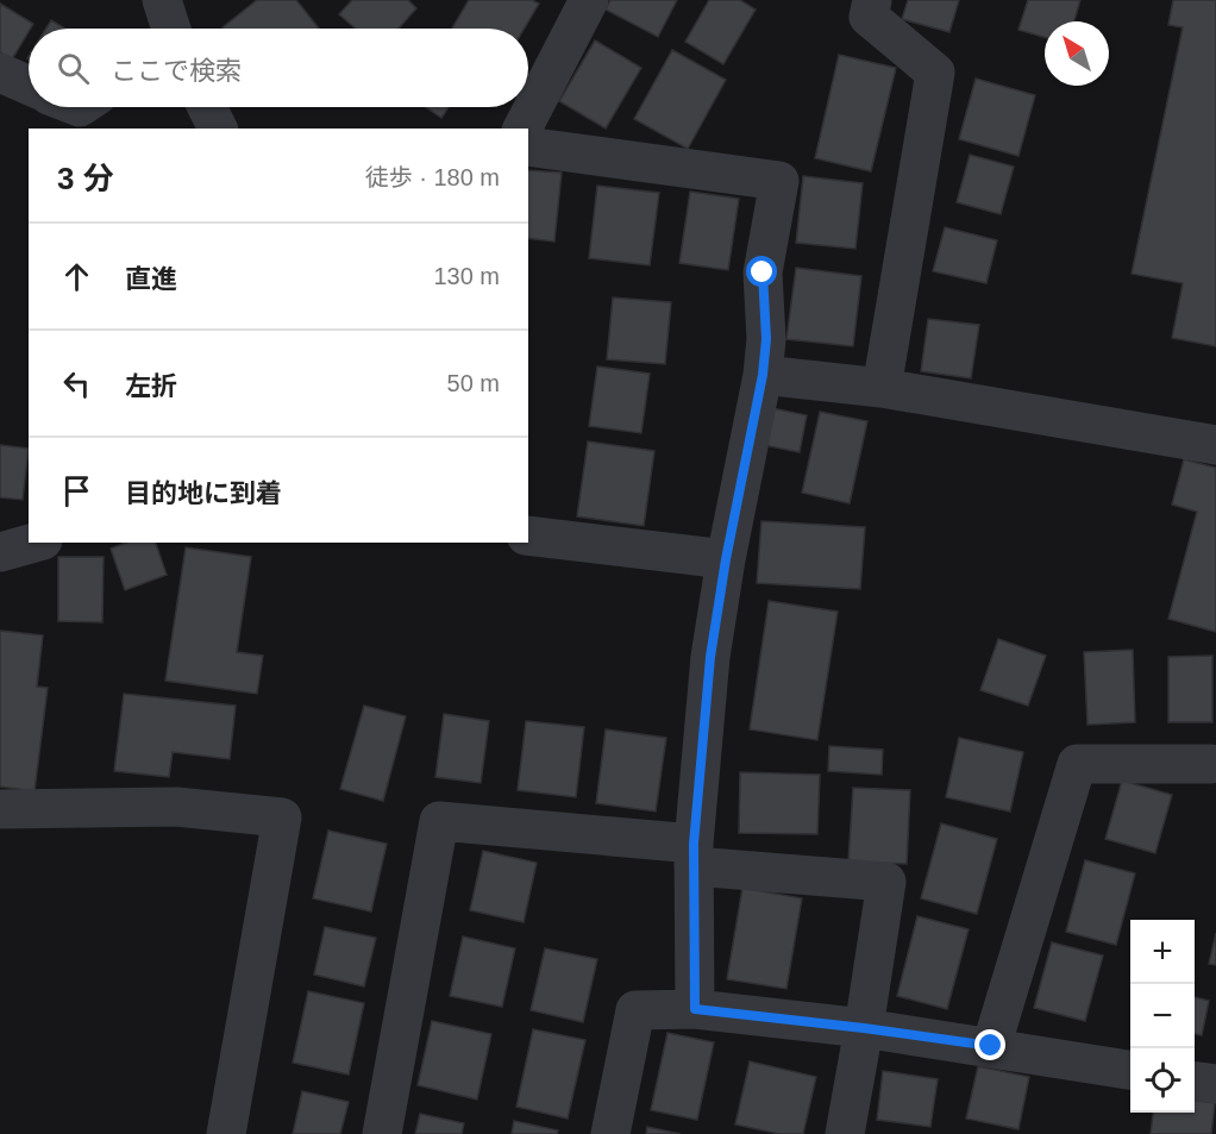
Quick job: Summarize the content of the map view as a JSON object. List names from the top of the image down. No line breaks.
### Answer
{"north":"top left","page":{"search":"ここで検索","heading":["3 分","徒歩 · 180 m"],"list":[["直進","130 m"],["左折","50 m"],"目的地に到着"],"map_buttons":["+","−"]}}
